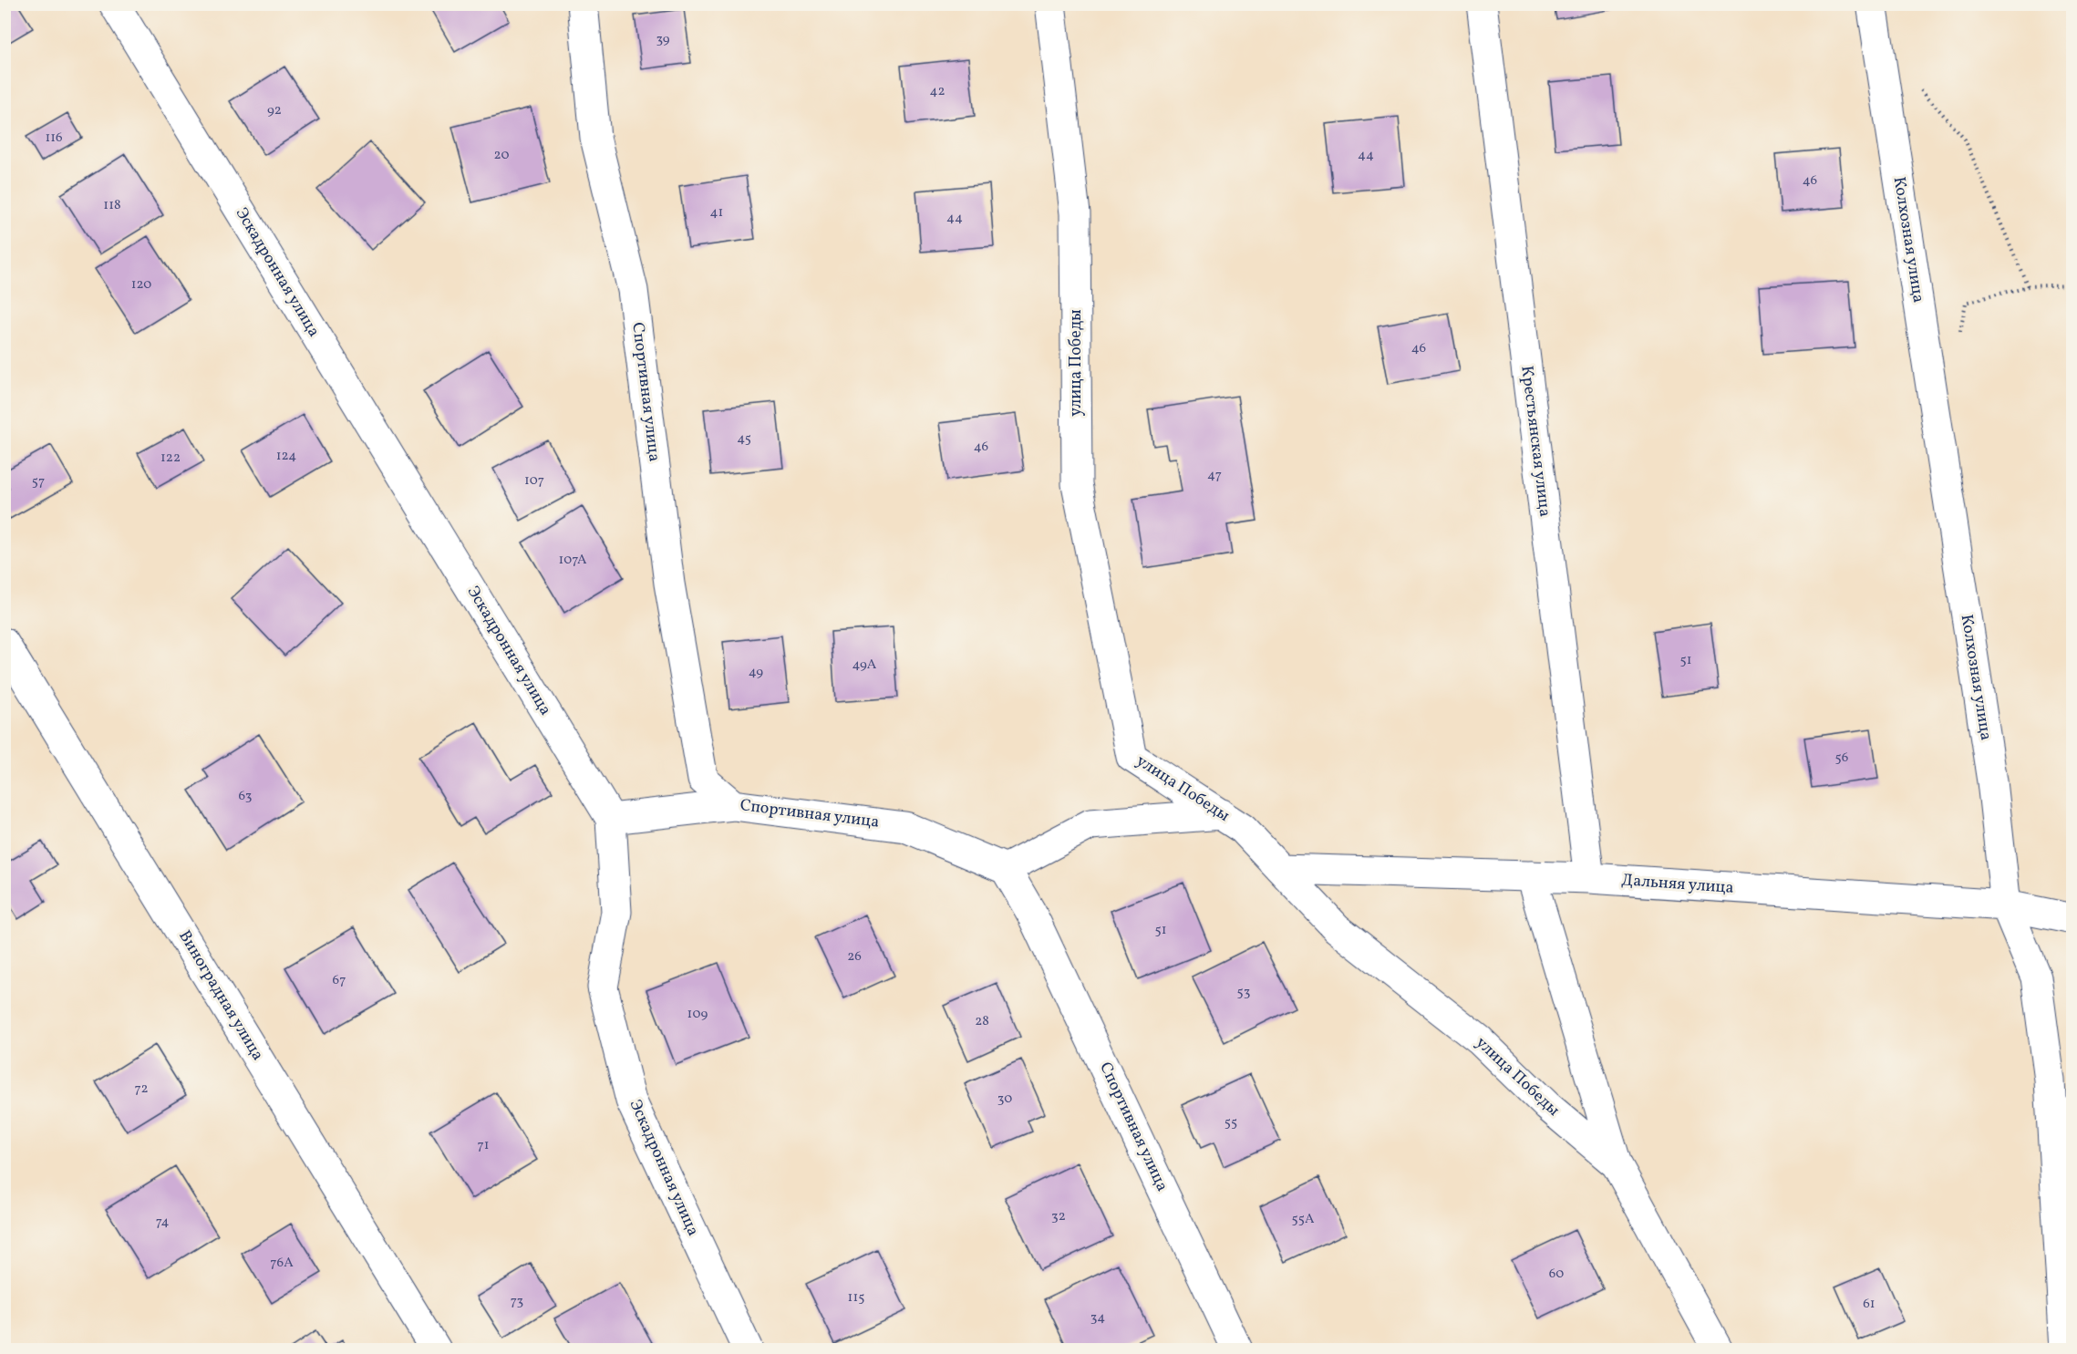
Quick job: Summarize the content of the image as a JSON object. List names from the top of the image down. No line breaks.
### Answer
{"streets":{"street":["Колхозная улица","Эскадронная улица","улица Победы","Спортивная улица","Крестьянская улица","Дальняя улица","Виноградная улица"]},"crossings":[["Колхозная улица","Дальняя улица"],["улица Победы","Дальняя улица"],["Крестьянская улица","Дальняя улица"]],"house_numbers":["39","42","92","116","20","44","46","118","41","44","120","46","45","46","124","122","47","107","57","107А","51","49А","49","56","63","51","26","67","53","109","28","72","30","55","71","32","55А","74","76А","60","115","73","61","34"]}
